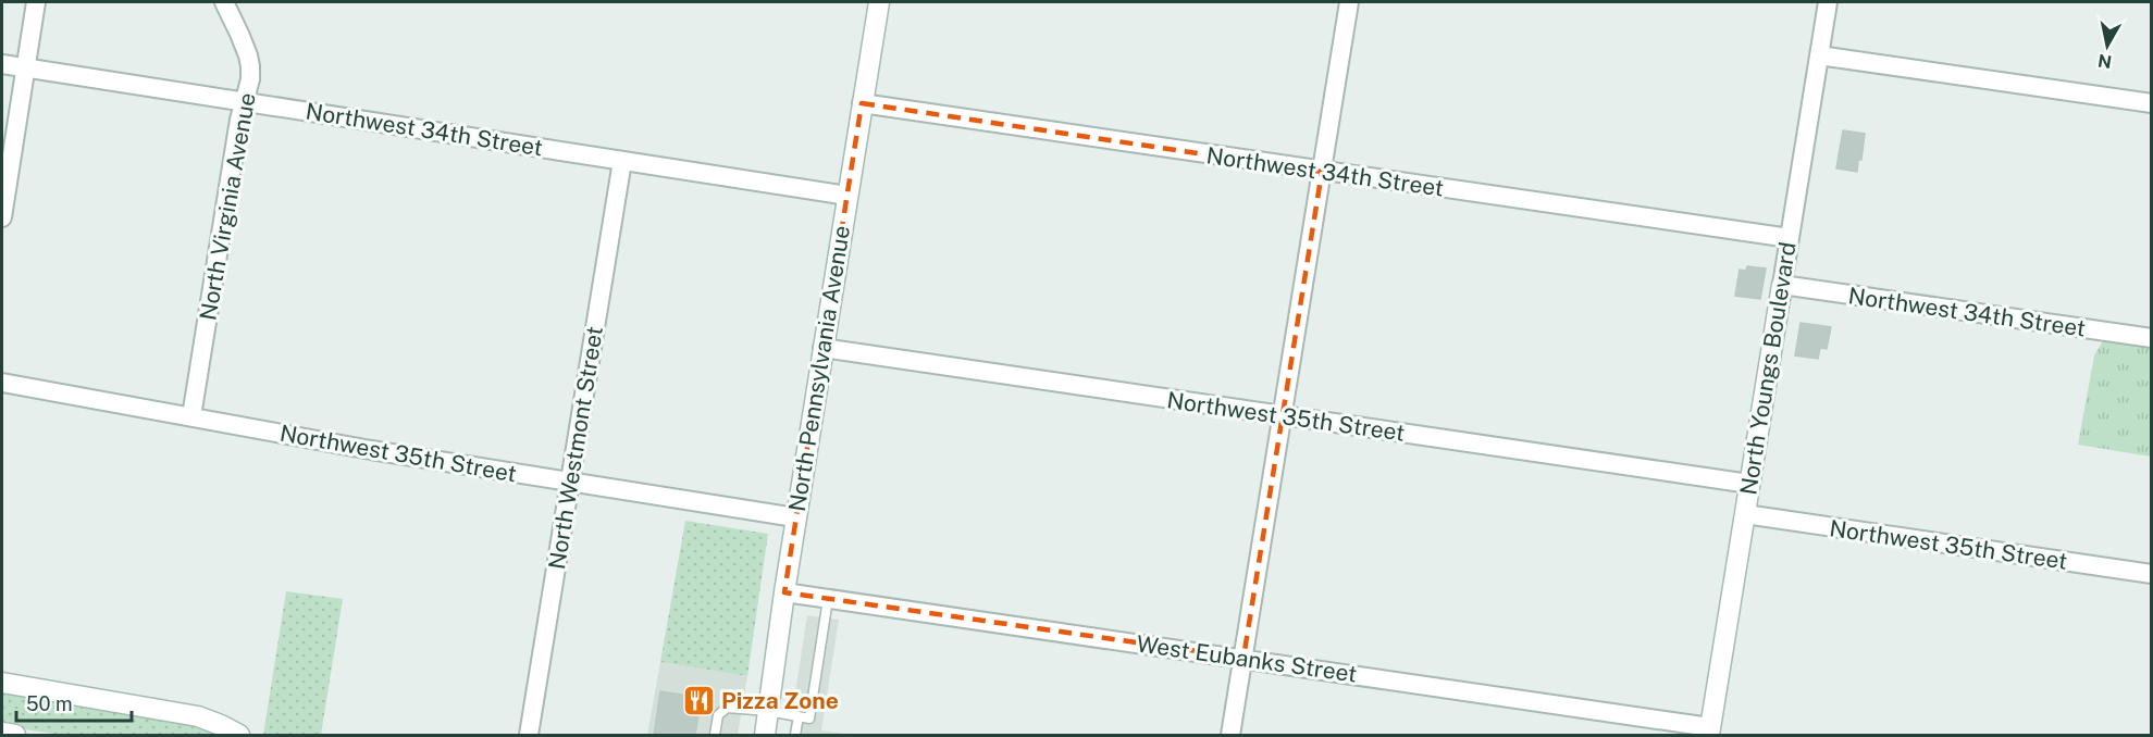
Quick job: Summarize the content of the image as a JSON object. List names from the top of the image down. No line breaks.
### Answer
{"streets":{"main road":["North Pennsylvania Avenue","North Youngs Boulevard"],"street":["Northwest 34th Street","North Virginia Avenue","Northwest 35th Street","North Westmont Street","West Eubanks Street"]},"crossings":[["Northwest 34th Street","North Virginia Avenue"],["Northwest 34th Street","North Pennsylvania Avenue"],["Northwest 34th Street","North Youngs Boulevard"],["Northwest 34th Street","North Westmont Street"],["North Virginia Avenue","Northwest 35th Street"],["North Pennsylvania Avenue","Northwest 35th Street"],["North Pennsylvania Avenue","West Eubanks Street"],["North Youngs Boulevard","Northwest 35th Street"],["North Youngs Boulevard","West Eubanks Street"],["Northwest 35th Street","North Westmont Street"]],"places":{"restaurant":["Pizza Zone"]},"scale_bar":"50 m","north":"bottom"}
